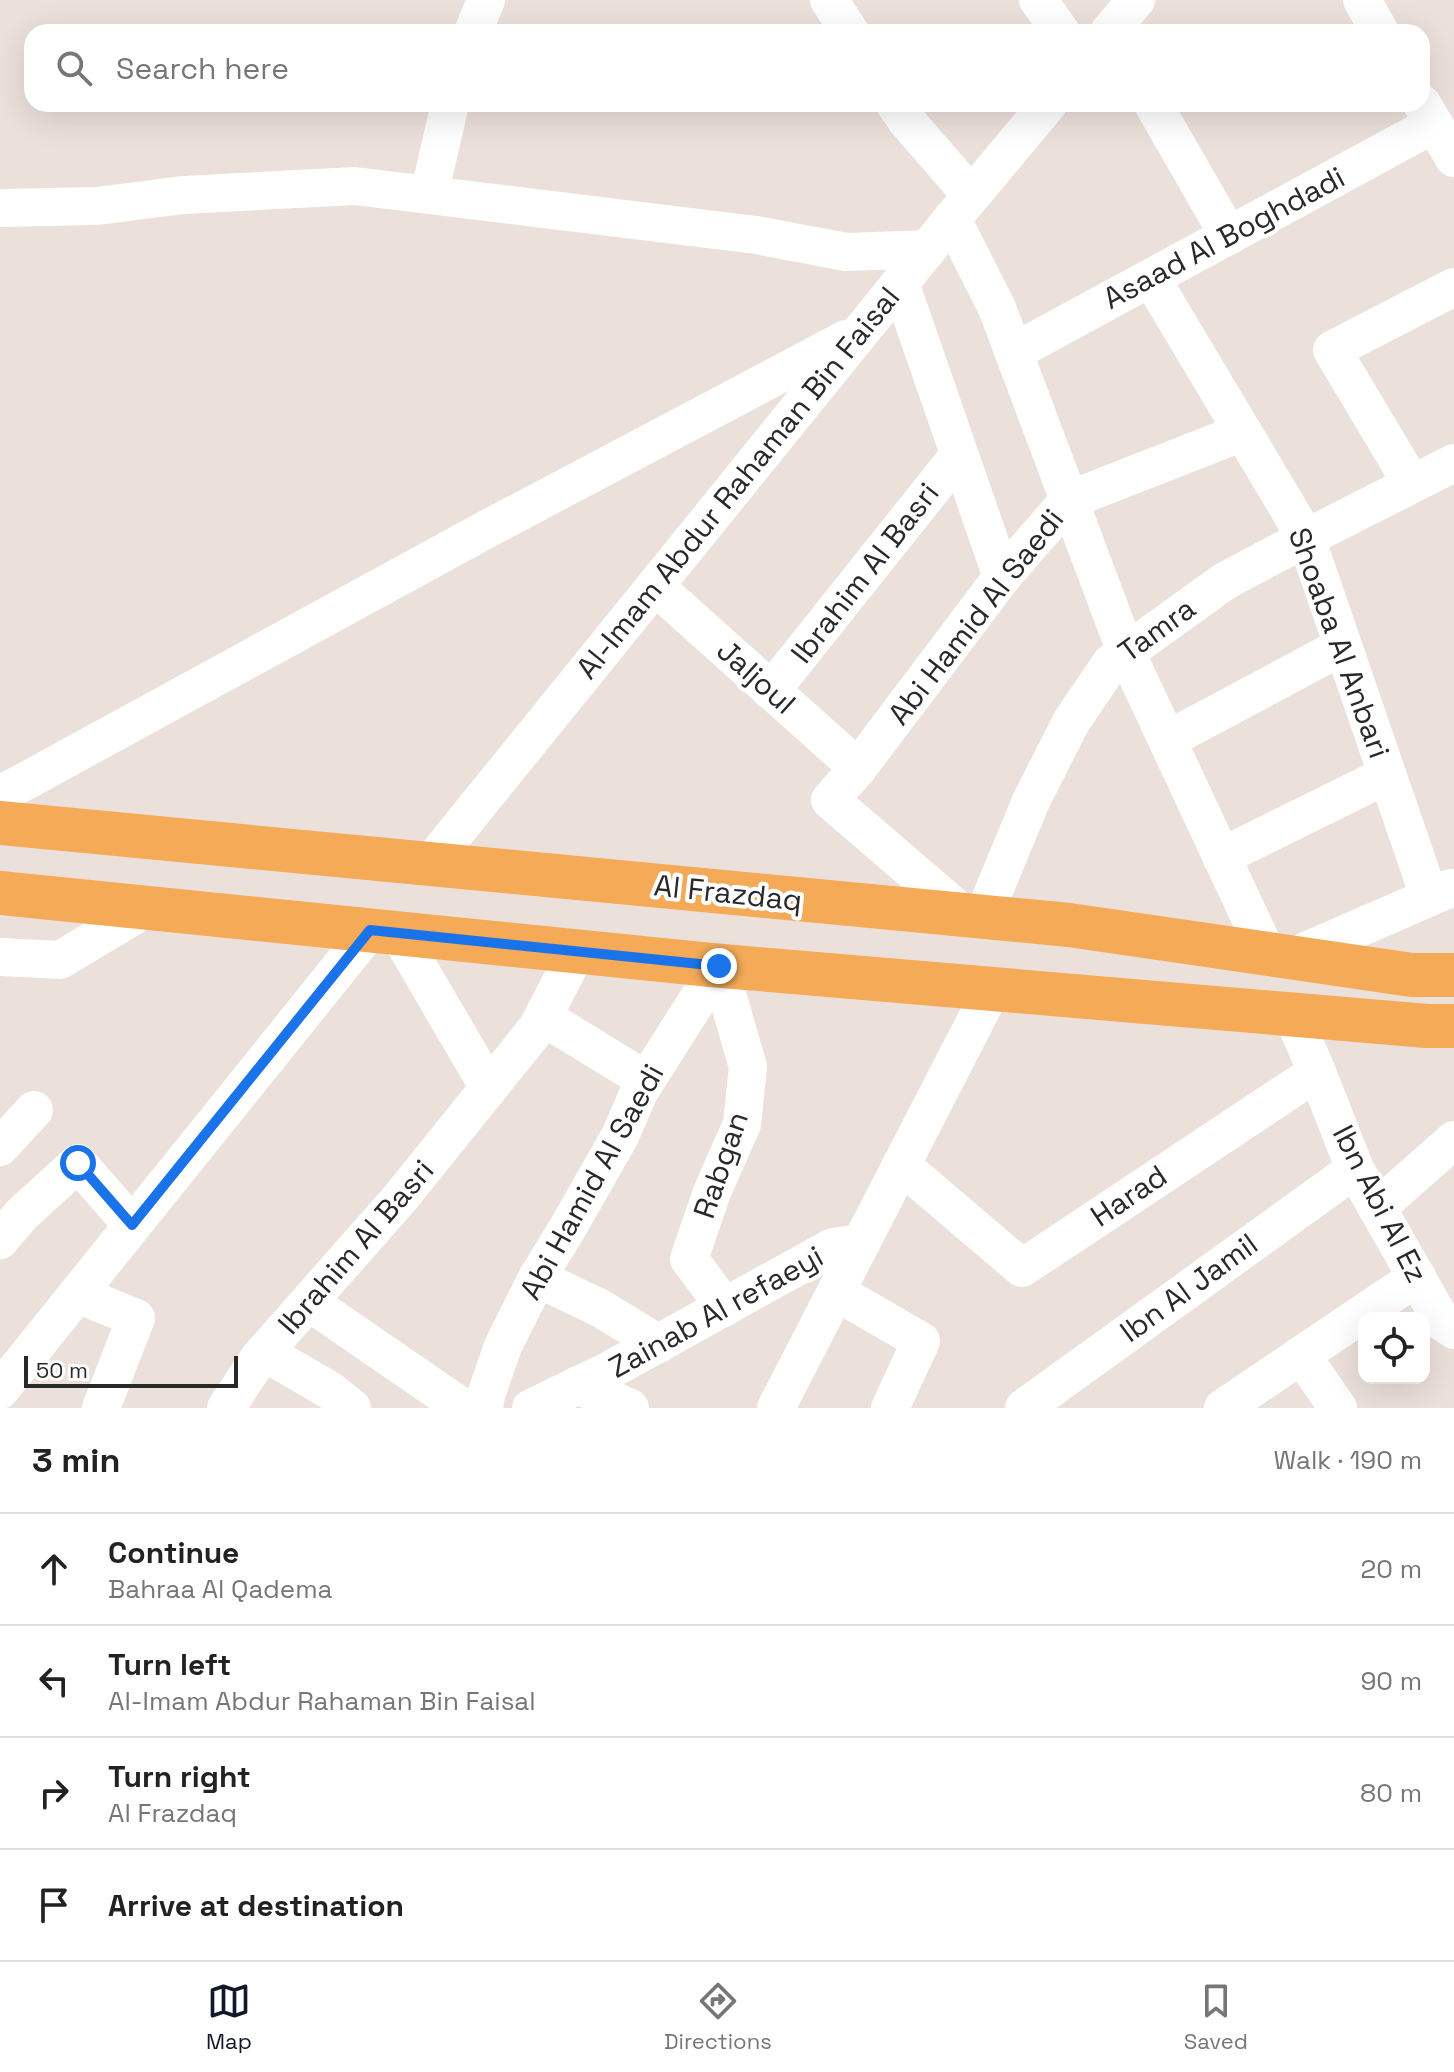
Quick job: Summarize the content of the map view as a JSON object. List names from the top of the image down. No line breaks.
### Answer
{"streets":{"main road":["Al Frazdaq"],"street":["Asaad Al Boghdadi","Al-Imam Abdur Rahaman Bin Faisal","Ibrahim Al Basri","Abi Hamid Al Saedi","Tamra","Shoaba Al Anbari","Jaljoul","Rabgan","Harad","Ibn Abi Al Ez","Ibn Al Jamil","Zainab Al refaeyi"]},"crossings":[["Asaad Al Boghdadi","Shoaba Al Anbari"],["Al-Imam Abdur Rahaman Bin Faisal","Jaljoul"],["Al-Imam Abdur Rahaman Bin Faisal","Al Frazdaq"],["Ibrahim Al Basri","Jaljoul"],["Abi Hamid Al Saedi","Tamra"],["Abi Hamid Al Saedi","Shoaba Al Anbari"],["Abi Hamid Al Saedi","Jaljoul"],["Abi Hamid Al Saedi","Al Frazdaq"],["Abi Hamid Al Saedi","Rabgan"],["Tamra","Shoaba Al Anbari"],["Tamra","Al Frazdaq"],["Rabgan","Zainab Al refaeyi"],["Harad","Ibn Abi Al Ez"],["Ibn Abi Al Ez","Ibn Al Jamil"]],"scale_bar":"50 m","page":{"search":"Search here","scale":"50 m","heading":["3 min","Walk · 190 m"],"list":[["Continue","Bahraa Al Qadema","20 m"],["Turn left","Al-Imam Abdur Rahaman Bin Faisal","90 m"],["Turn right","Al Frazdaq","80 m"],"Arrive at destination"],"nav":["Map","Directions","Saved"]}}
